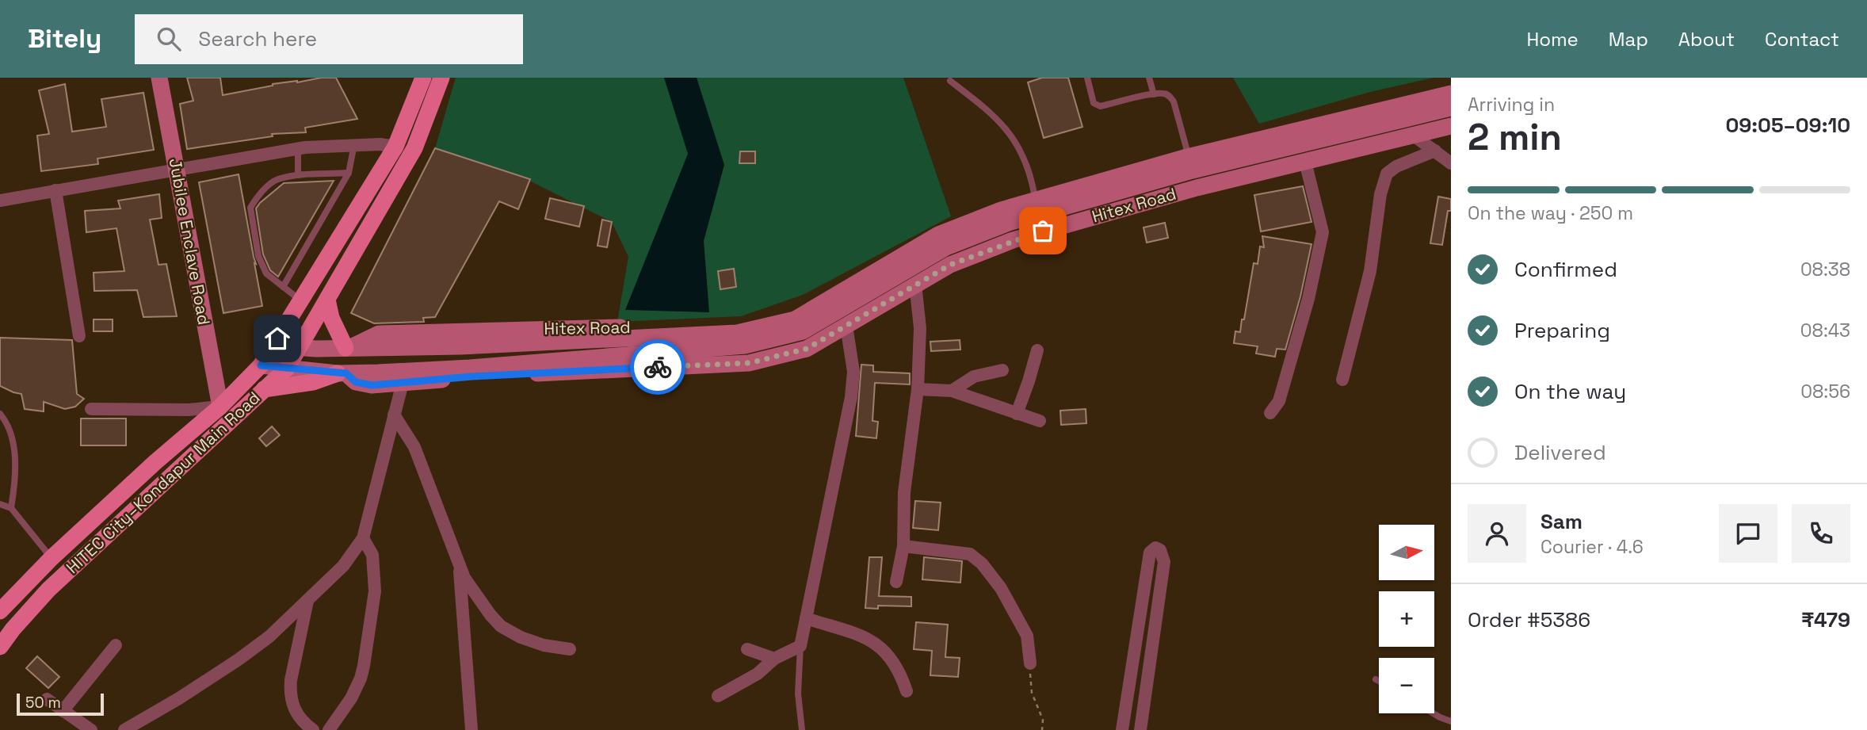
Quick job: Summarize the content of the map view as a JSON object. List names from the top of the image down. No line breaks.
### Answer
{"streets":{"main road":["HITEC City–Kondapur Main Road"],"street":["Hitex Road","Jubilee Enclave Road"]},"crossings":[["Hitex Road","HITEC City–Kondapur Main Road"],["Jubilee Enclave Road","HITEC City–Kondapur Main Road"]],"scale_bar":"50 m","north":"right","page":{"header":"Bitely","search":"Search here","nav":["Home","Map","About","Contact"],"heading":["2 min","Arriving in","09:05–09:10"],"panel":["Sam","Courier · 4.6","Order #5386","₹479"],"bar":"On the way · 250 m","list":[["Confirmed","08:38"],["Preparing","08:43"],["On the way","08:56"],"Delivered"],"map_buttons":["+","−"],"scale":"50 m"}}
